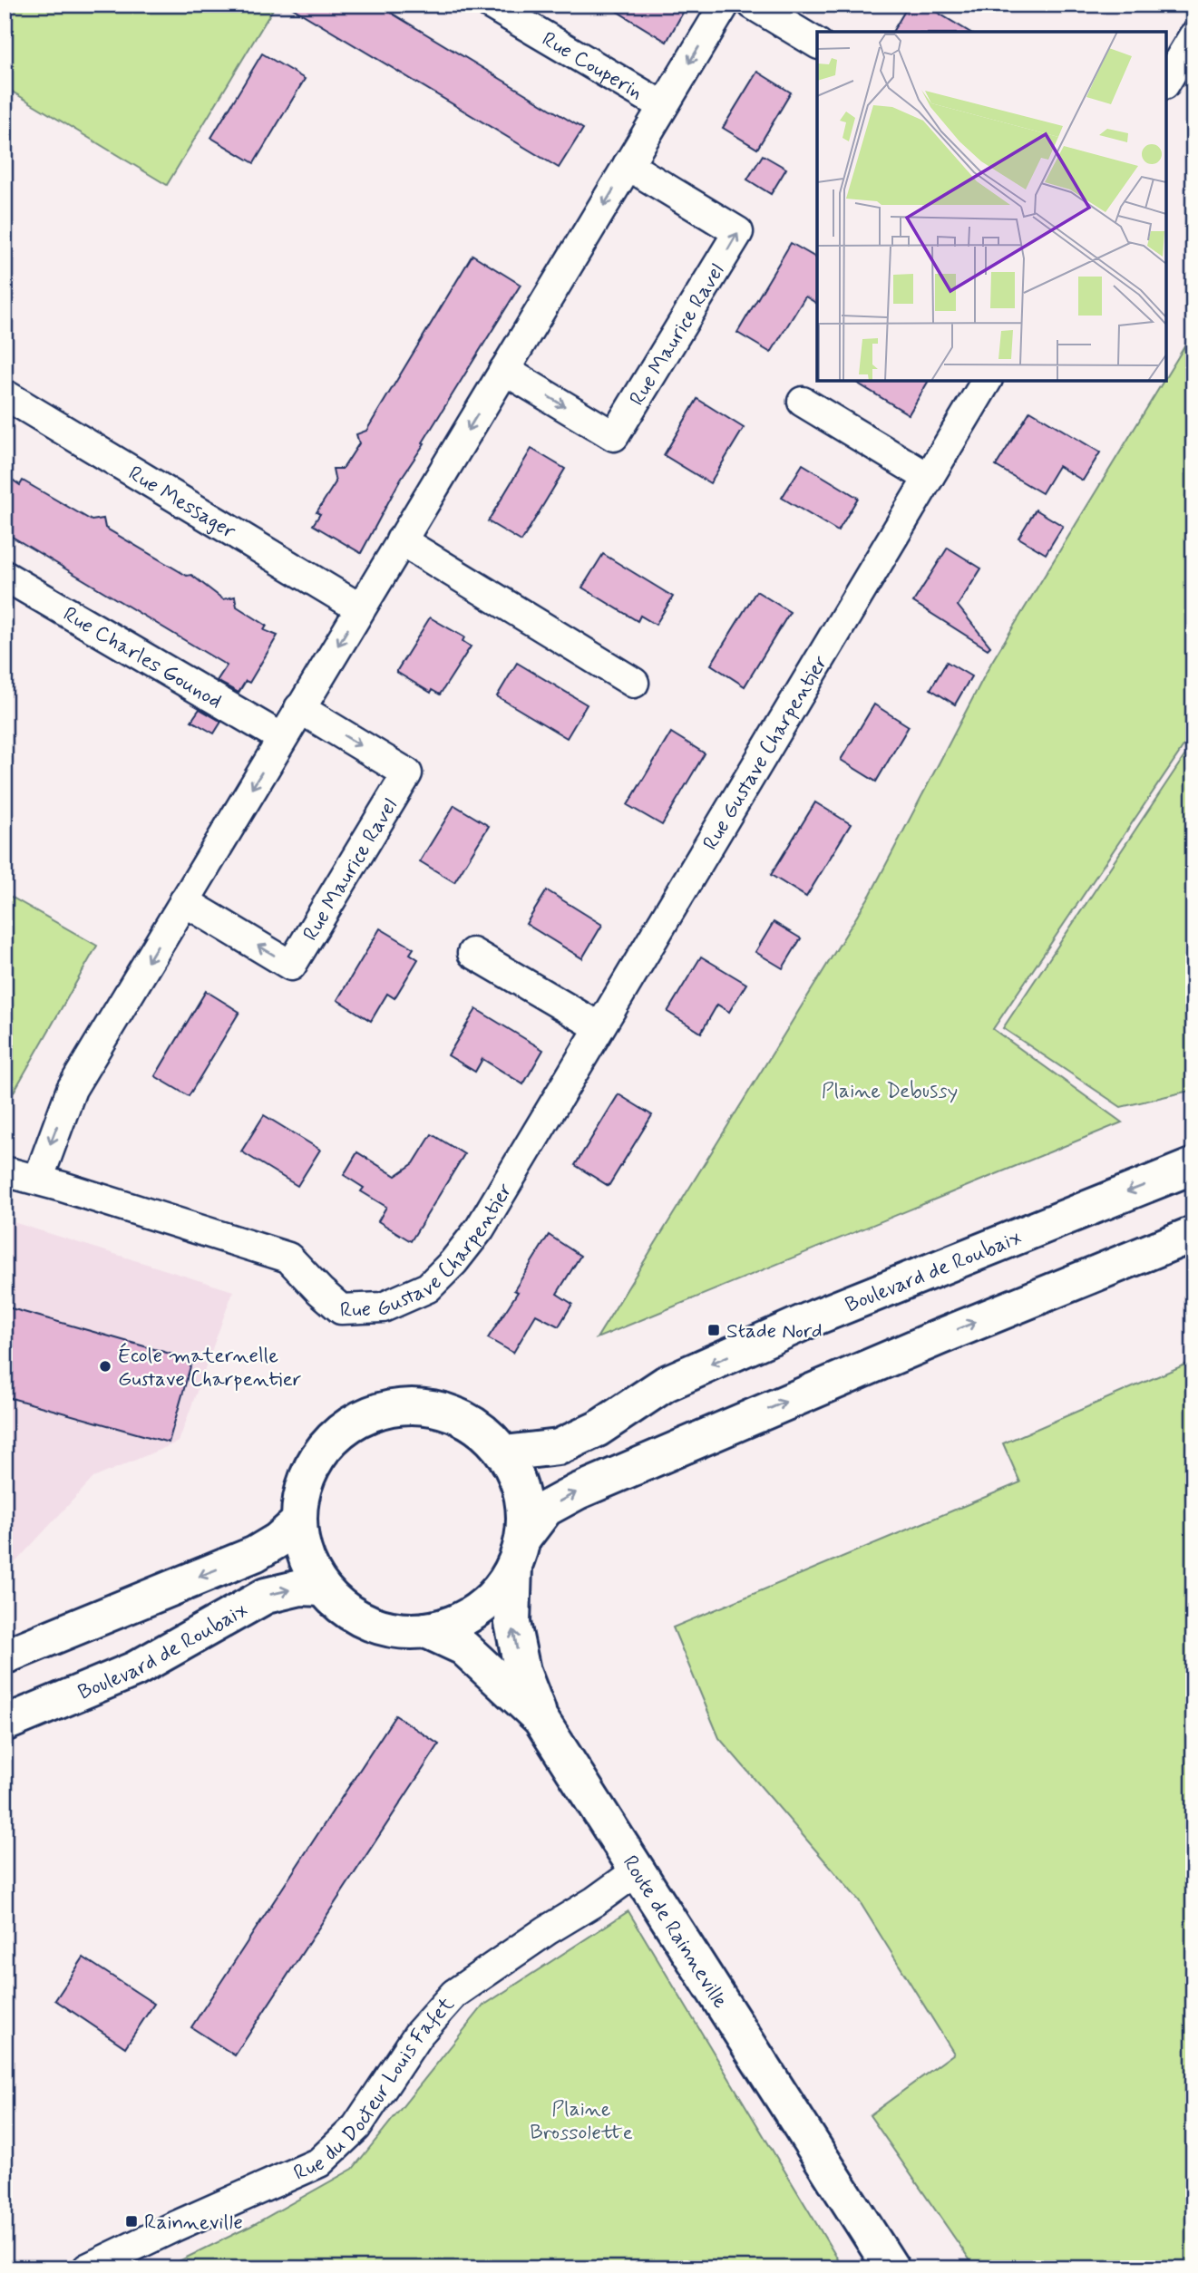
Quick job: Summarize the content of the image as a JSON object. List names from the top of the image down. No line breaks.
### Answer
{"streets":{"main road":["Boulevard de Roubaix","Route de Rainneville"],"street":["Rue Couperin","Rue Maurice Ravel","Rue Messager","Rue Charles Gounod","Rue Gustave Charpentier","Rue du Docteur Louis Fafet"]},"crossings":[["Boulevard de Roubaix","Route de Rainneville"],["Route de Rainneville","Rue du Docteur Louis Fafet"]],"parks":["Plaine Debussy","Plaine Brossolette"],"places":{"transit":["Stade Nord","Rainneville"],"other":["École maternelle Gustave Charpentier"]}}
